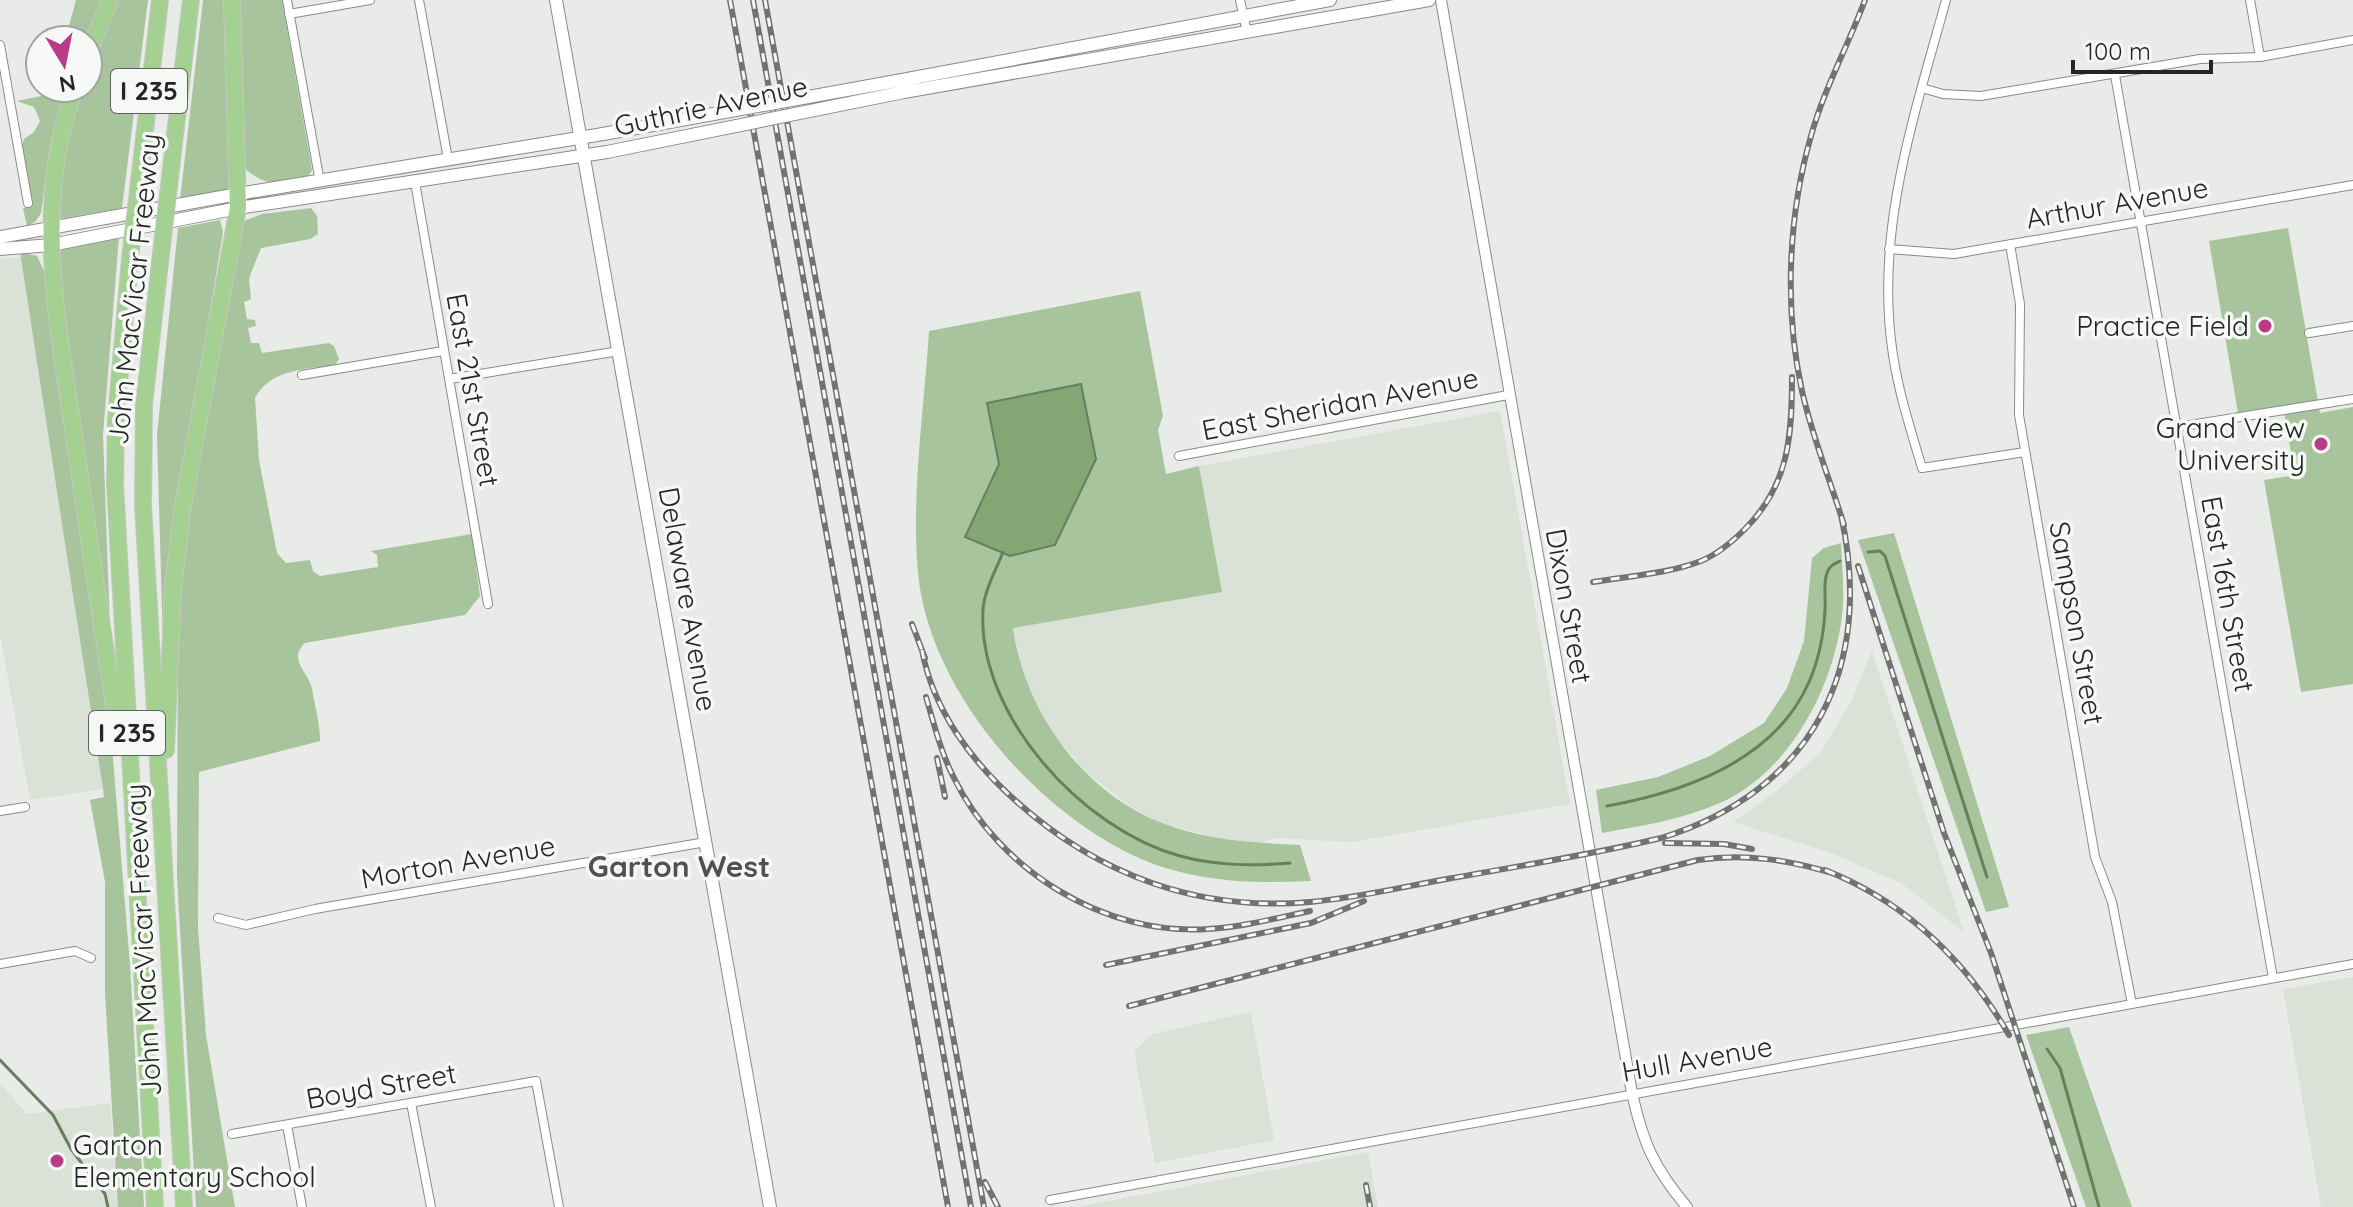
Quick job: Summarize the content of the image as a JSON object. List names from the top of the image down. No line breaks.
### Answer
{"streets":{"highway":["I 235","John MacVicar Freeway"],"main road":["Guthrie Avenue","Delaware Avenue"],"street":["Arthur Avenue","East 21st Street","East Sheridan Avenue","East 16th Street","Dixon Street","Sampson Street","Morton Avenue","Hull Avenue","Boyd Street"]},"crossings":[["Guthrie Avenue","East 21st Street"],["Guthrie Avenue","Delaware Avenue"],["Arthur Avenue","East 16th Street"],["Arthur Avenue","Sampson Street"],["East Sheridan Avenue","Dixon Street"],["East 16th Street","Hull Avenue"],["Delaware Avenue","Morton Avenue"],["Dixon Street","Hull Avenue"],["Sampson Street","Hull Avenue"]],"districts":["Garton West"],"places":["Practice Field","Grand View University","Garton Elementary School"],"scale_bar":"100 m","north":"bottom"}
